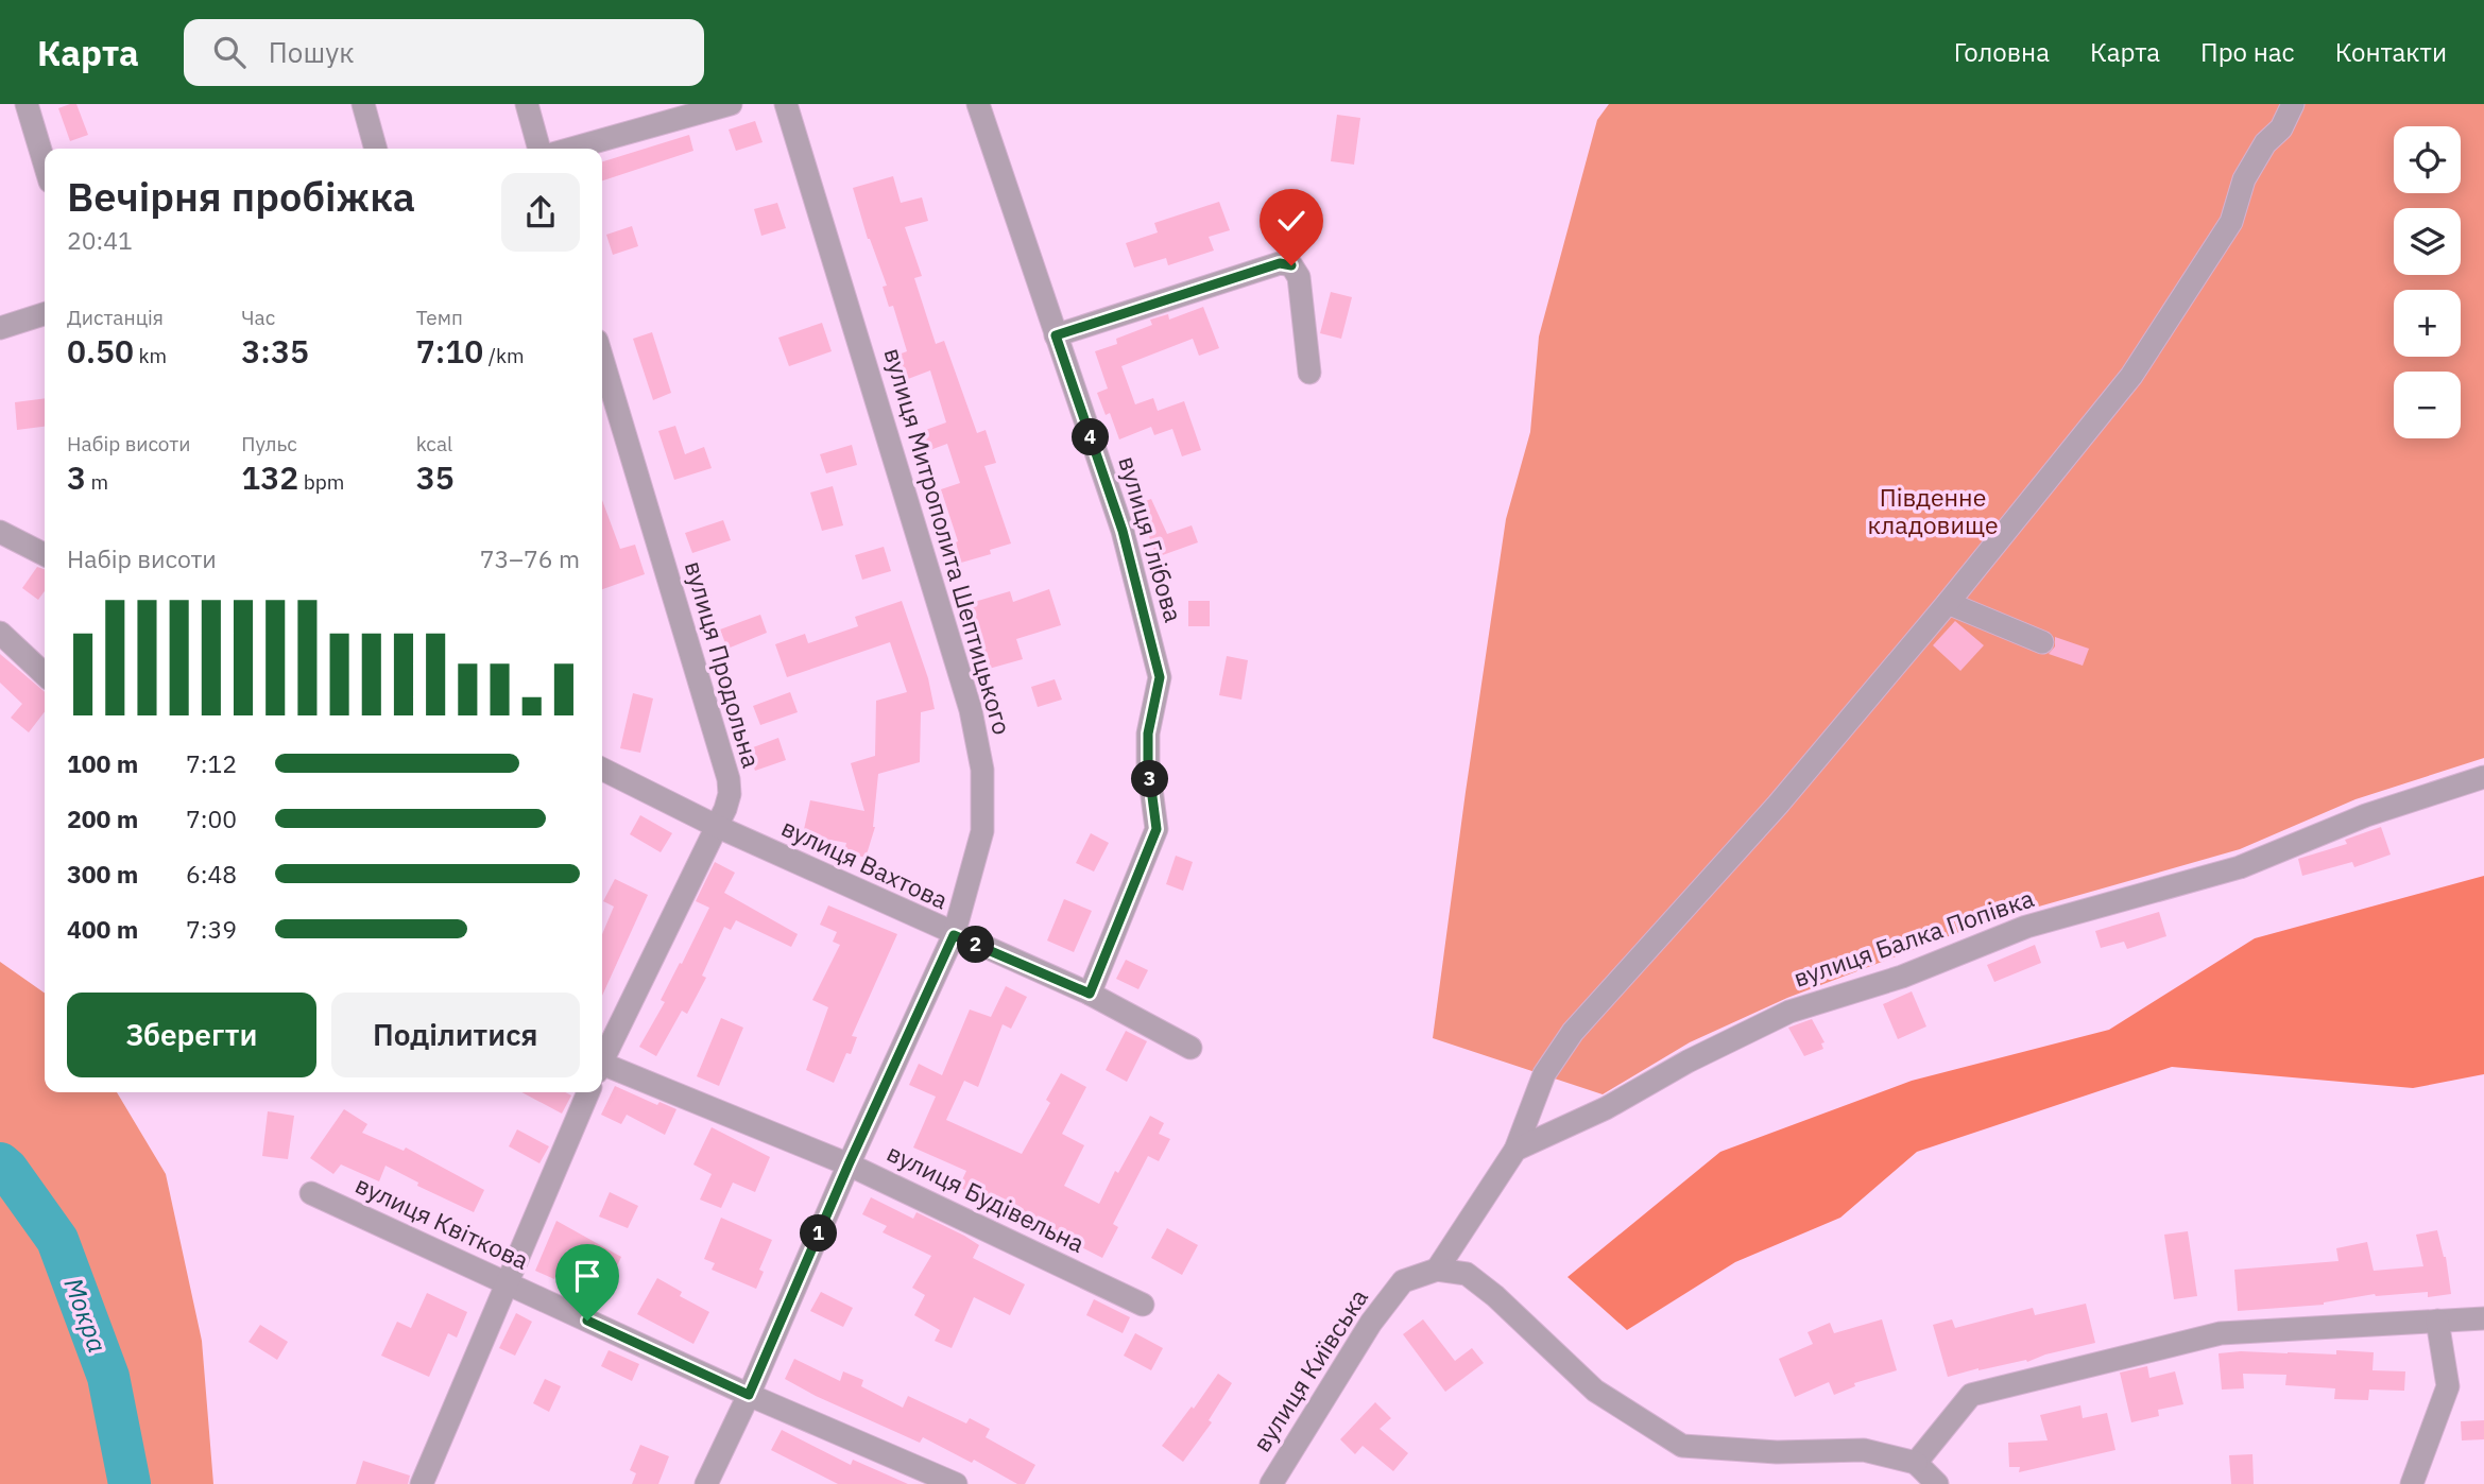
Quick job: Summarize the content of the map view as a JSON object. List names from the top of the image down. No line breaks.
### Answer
{"streets":{"street":["вулиця Глібова","вулиця Митрополита Шептицького","вулиця Продольна","вулиця Вахтова","вулиця Балка Попівка","вулиця Будівельна","вулиця Квіткова","вулиця Київська"]},"crossings":[["вулиця Глібова","вулиця Вахтова"],["вулиця Митрополита Шептицького","вулиця Вахтова"],["вулиця Митрополита Шептицького","вулиця Будівельна"],["вулиця Митрополита Шептицького","вулиця Квіткова"],["вулиця Продольна","вулиця Вахтова"]],"water":["Мокра"],"parks":["Південне кладовище"],"page":{"header":"Карта","search":"Пошук","nav":["Головна","Карта","Про нас","Контакти"],"map_buttons":["+","−"],"heading":["Вечірня пробіжка","20:41"],"stats":[["Дистанція","0.50 km"],["Час","3:35"],["Темп","7:10 /km"],["Набір висоти","3 m"],["Пульс","132 bpm"],["kcal","35"]],"pins":["4","3","2","1"],"chart":["Набір висоти","73–76 m"],"list":[{"name":"100 m","note":"7:12"},{"name":"200 m","note":"7:00"},{"name":"300 m","note":"6:48"},{"name":"400 m","note":"7:39"}],"buttons":["Зберегти","Поділитися"]}}
